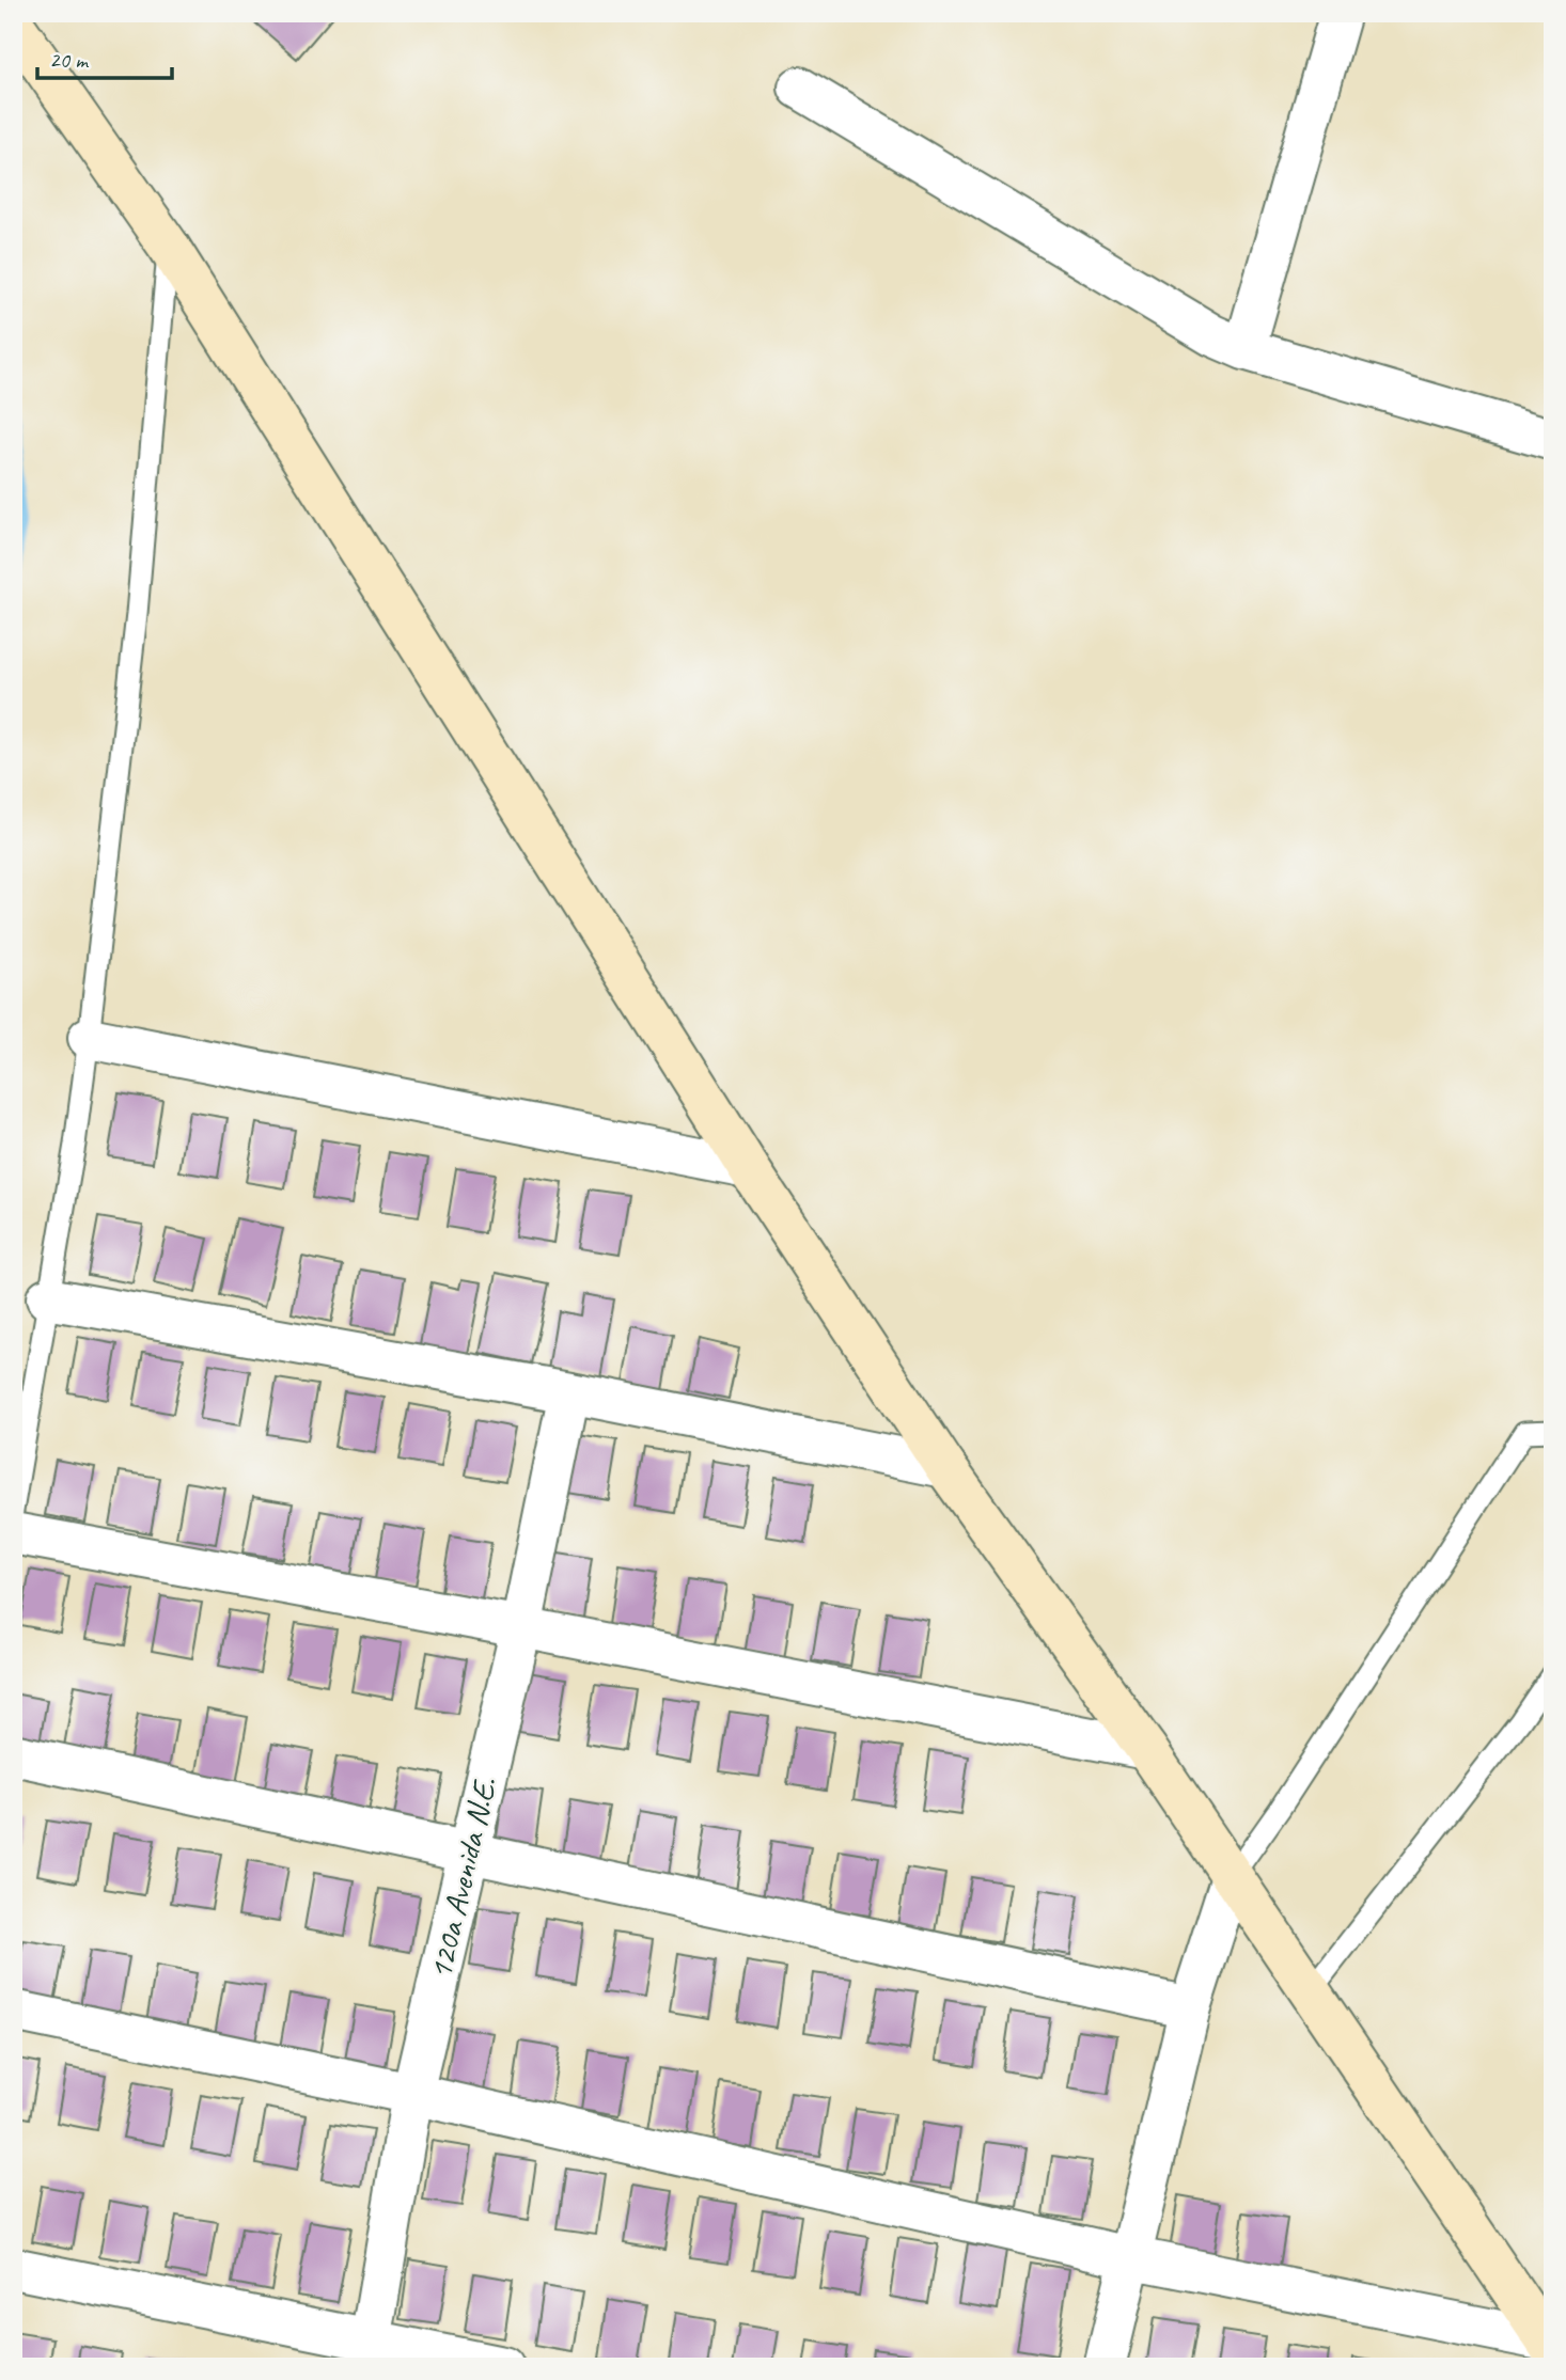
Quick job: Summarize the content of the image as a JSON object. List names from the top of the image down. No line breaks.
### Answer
{"streets":{"street":["120a Avenida N.E."]},"scale_bar":"20 m"}
